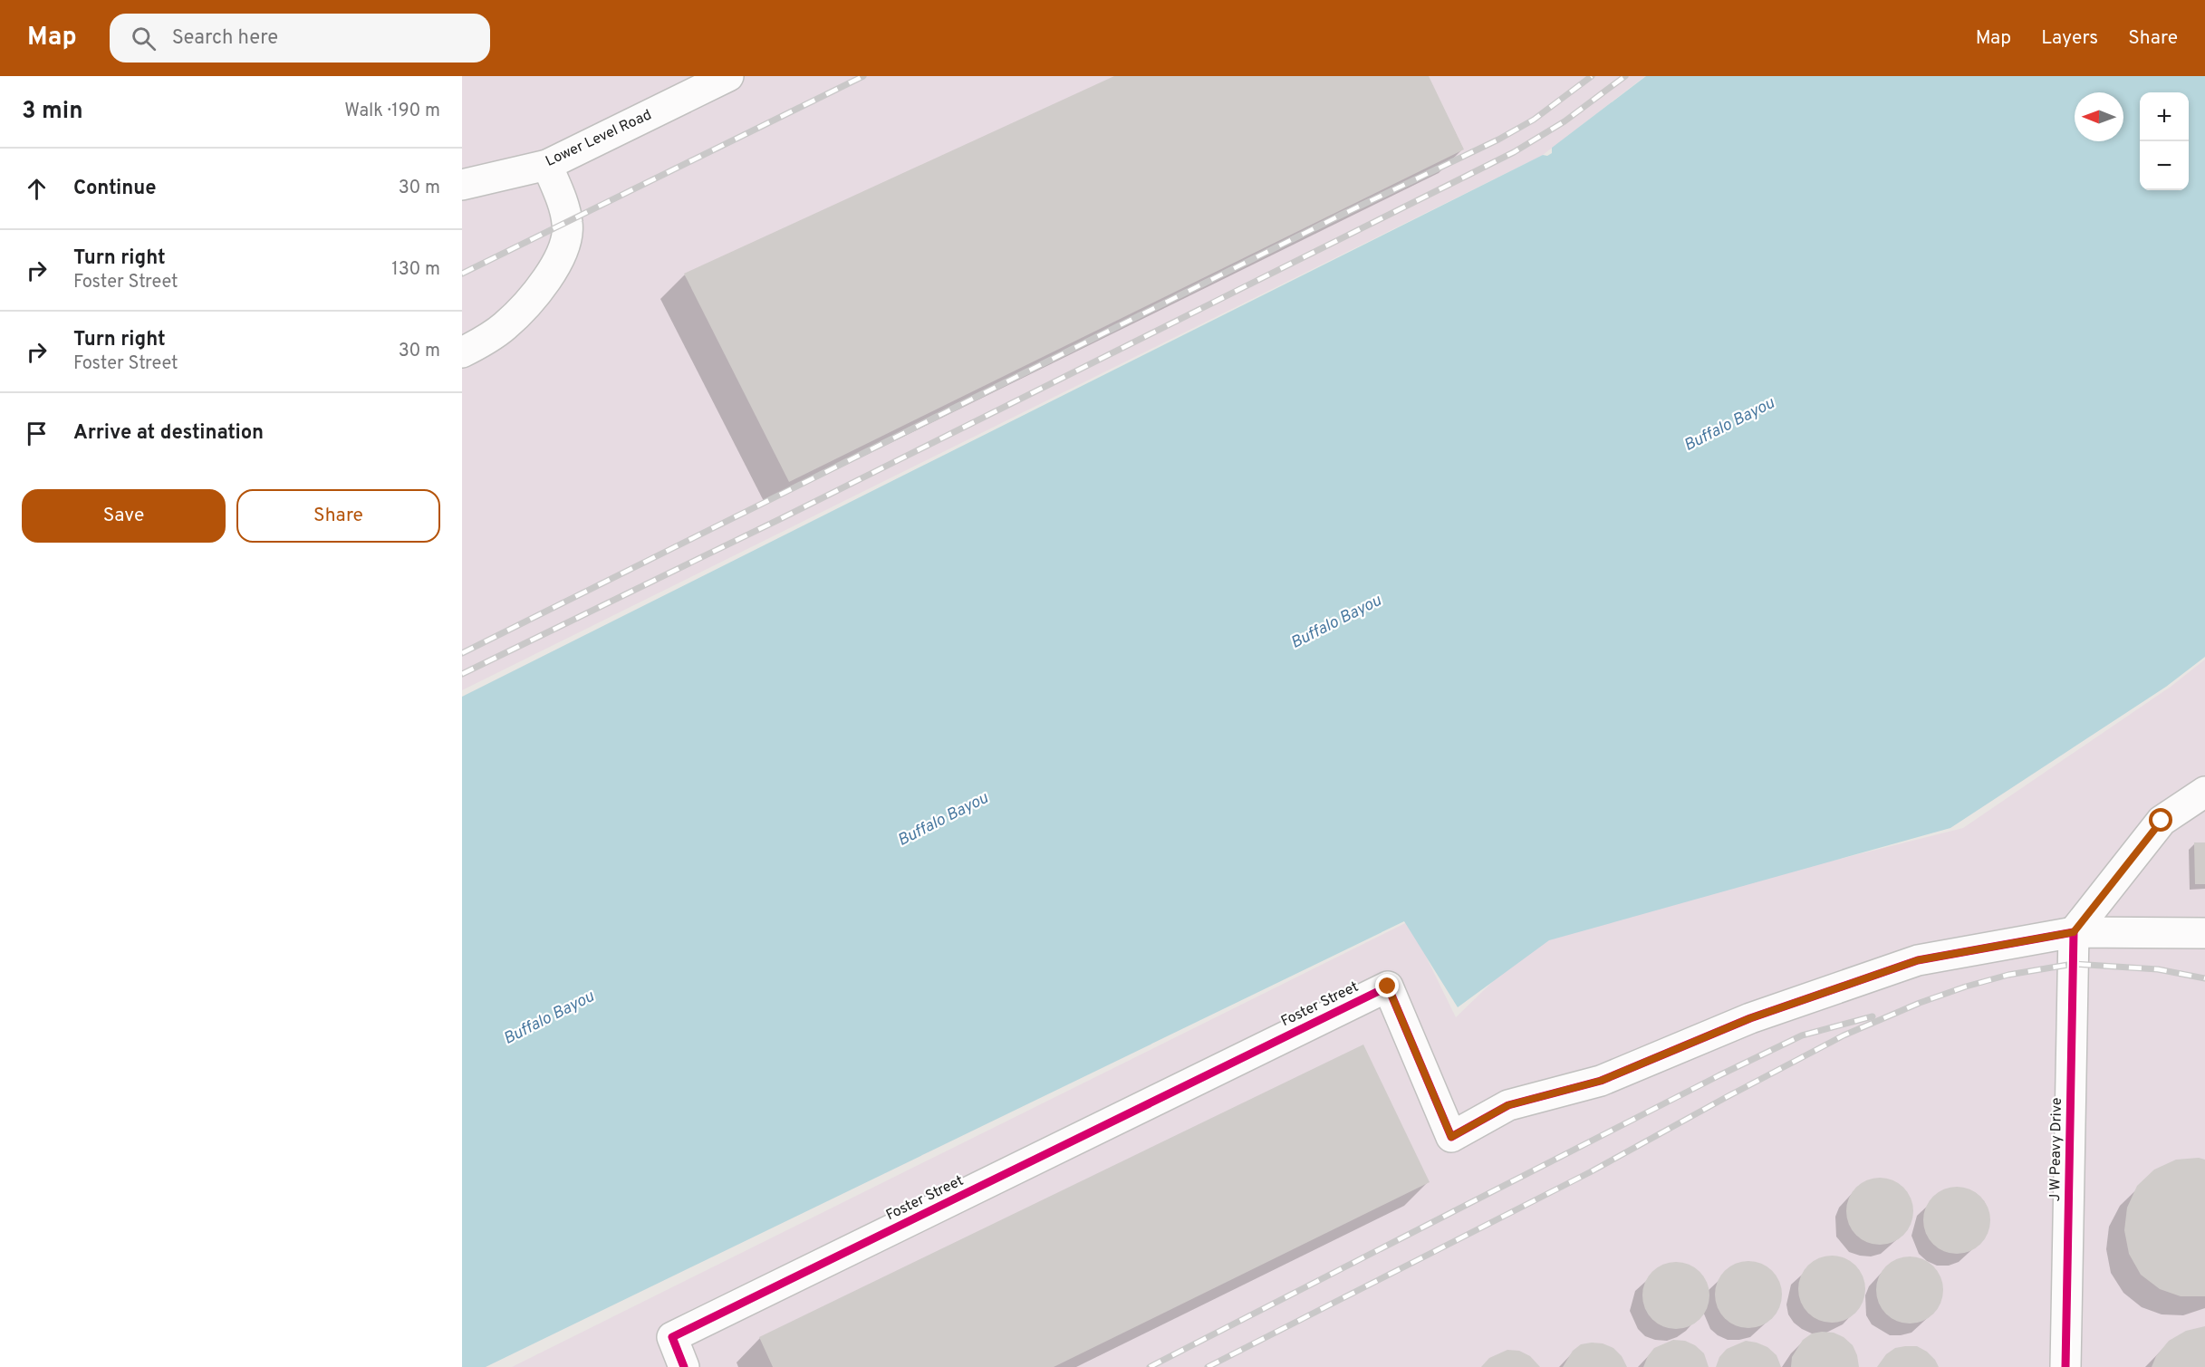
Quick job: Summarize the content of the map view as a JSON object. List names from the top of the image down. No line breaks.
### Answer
{"streets":{"street":["Lower Level Road","Foster Street","J W Peavy Drive"]},"crossings":[["Foster Street","J W Peavy Drive"]],"water":["Buffalo Bayou"],"north":"left","page":{"header":"Map","search":"Search here","nav":["Map","Layers","Share"],"heading":["3 min","Walk · 190 m"],"map_buttons":["+","−"],"list":[["Continue","30 m"],["Turn right","Foster Street","130 m"],["Turn right","Foster Street","30 m"],"Arrive at destination"],"buttons":["Save","Share"]}}
